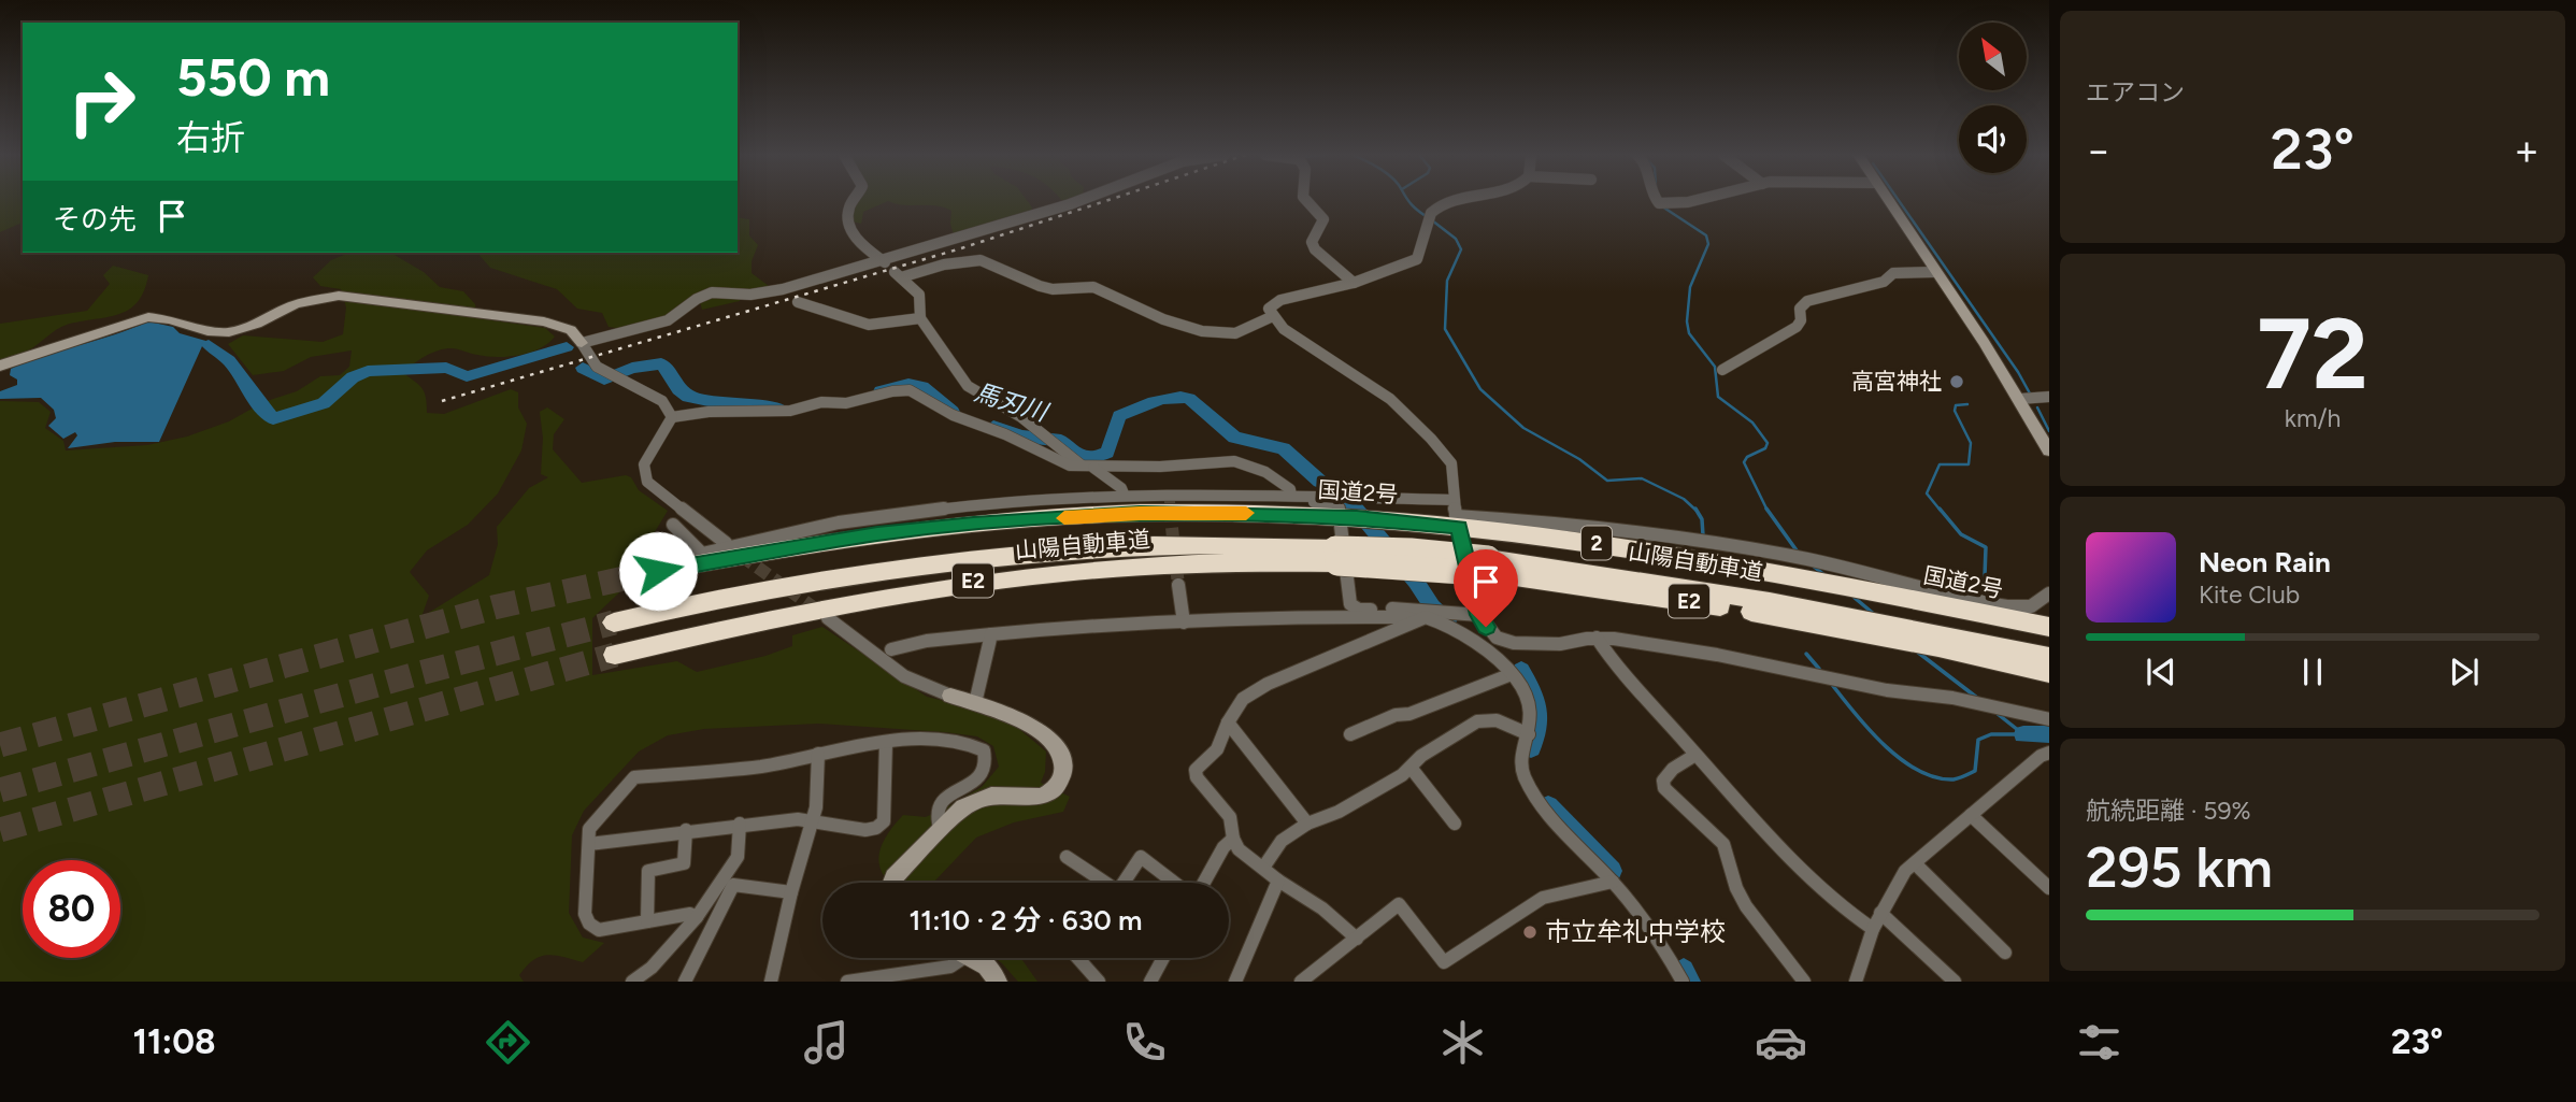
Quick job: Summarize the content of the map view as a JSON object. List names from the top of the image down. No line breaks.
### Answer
{"streets":{"highway":["国道2号","2","山陽自動車道","E2"]},"water":["馬刃川"],"places":["高宮神社","市立牟礼中学校"],"north":"top left","page":{"tile":["エアコン",["72","km/h"],["航続距離 · 59%","295 km"]],"turn":["550 m","右折"],"heat":["−","23°","+"],"then":"その先","song":["Neon Rain","Kite Club"],"limit":"80","trip":"11:10 · 2 分 · 630 m","tabs":["11:08","23°"]}}
